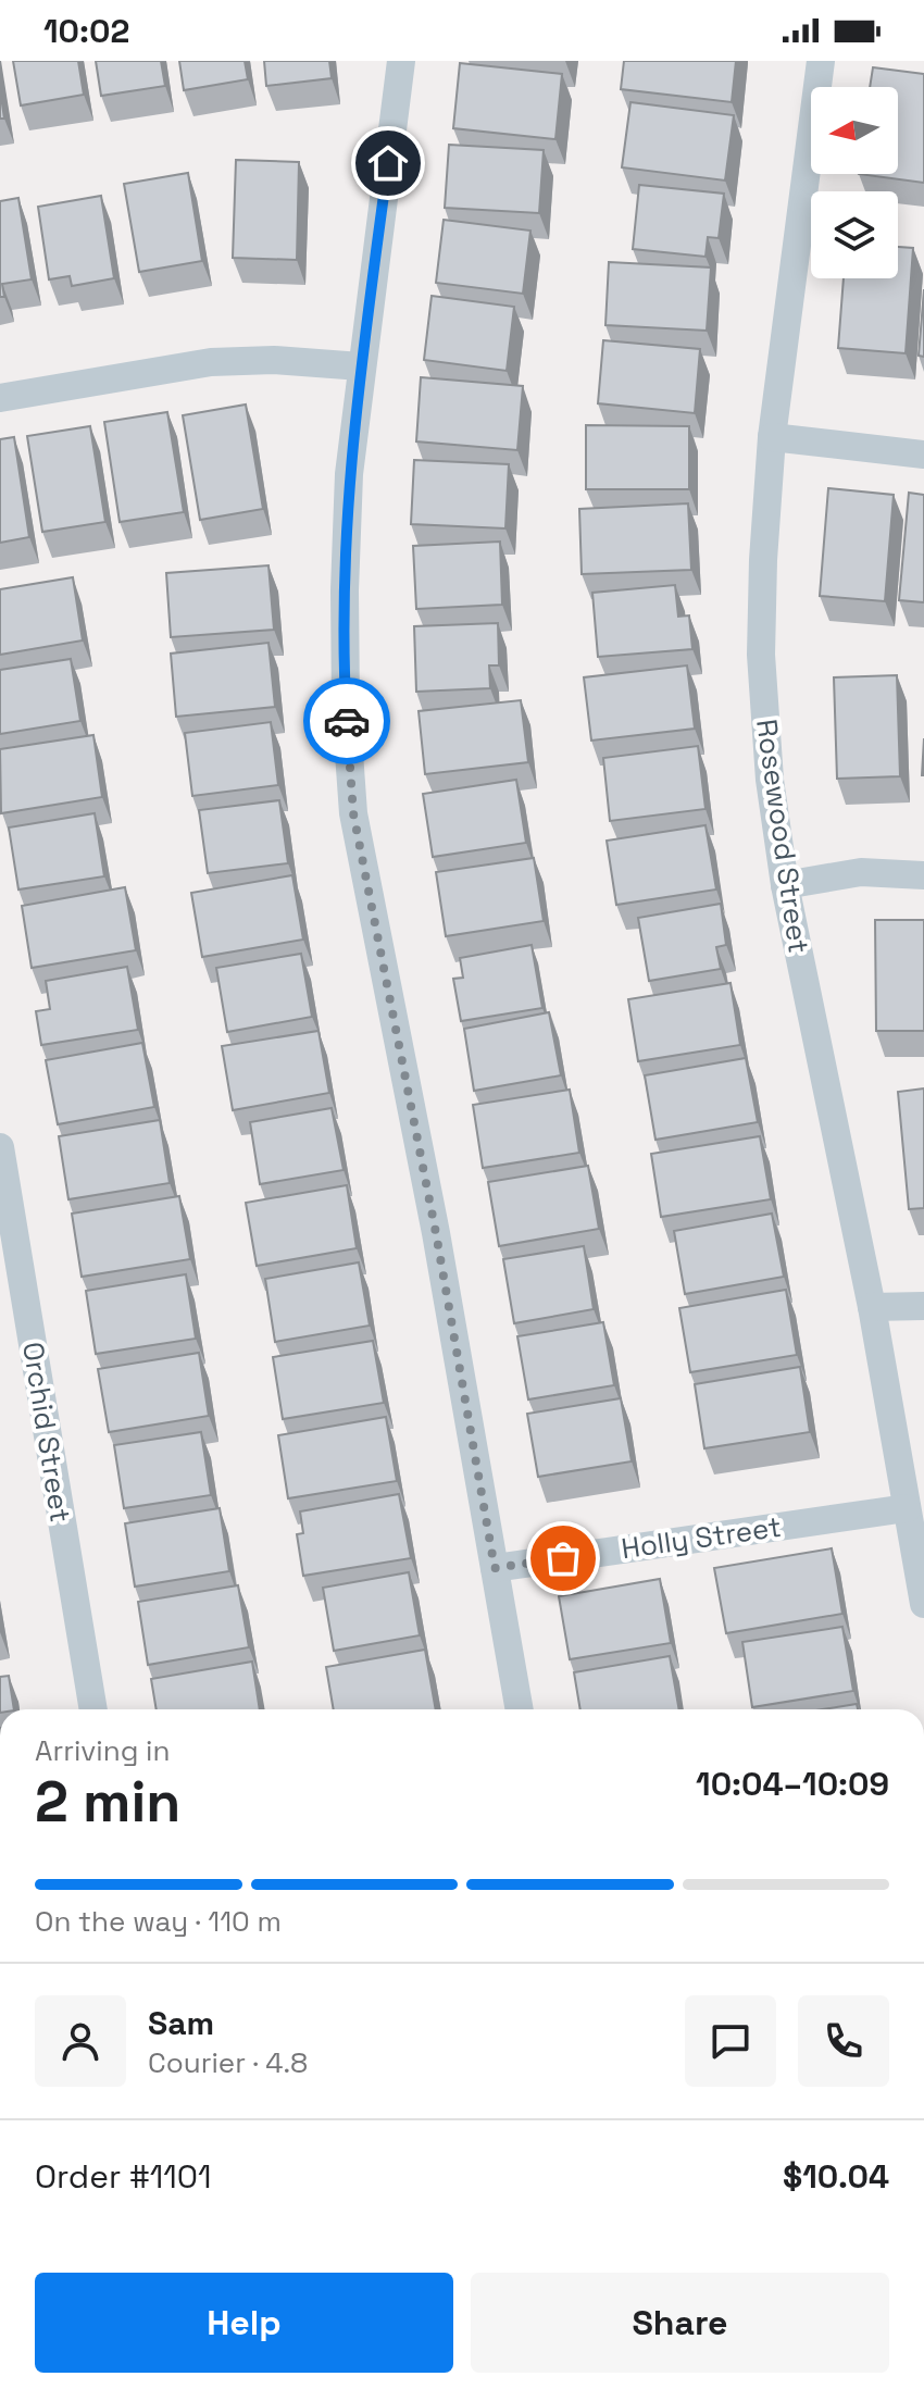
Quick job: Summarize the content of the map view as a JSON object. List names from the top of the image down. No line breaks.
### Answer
{"streets":{"street":["Rosewood Street","Orchid Street","Holly Street"]},"crossings":[["Rosewood Street","Holly Street"]],"north":"left","page":{"status":"10:02","heading":["2 min","Arriving in","10:04–10:09"],"panel":["Sam","Courier · 4.8","Order #1101","$10.04"],"bar":"On the way · 110 m","buttons":["Help","Share"]}}
